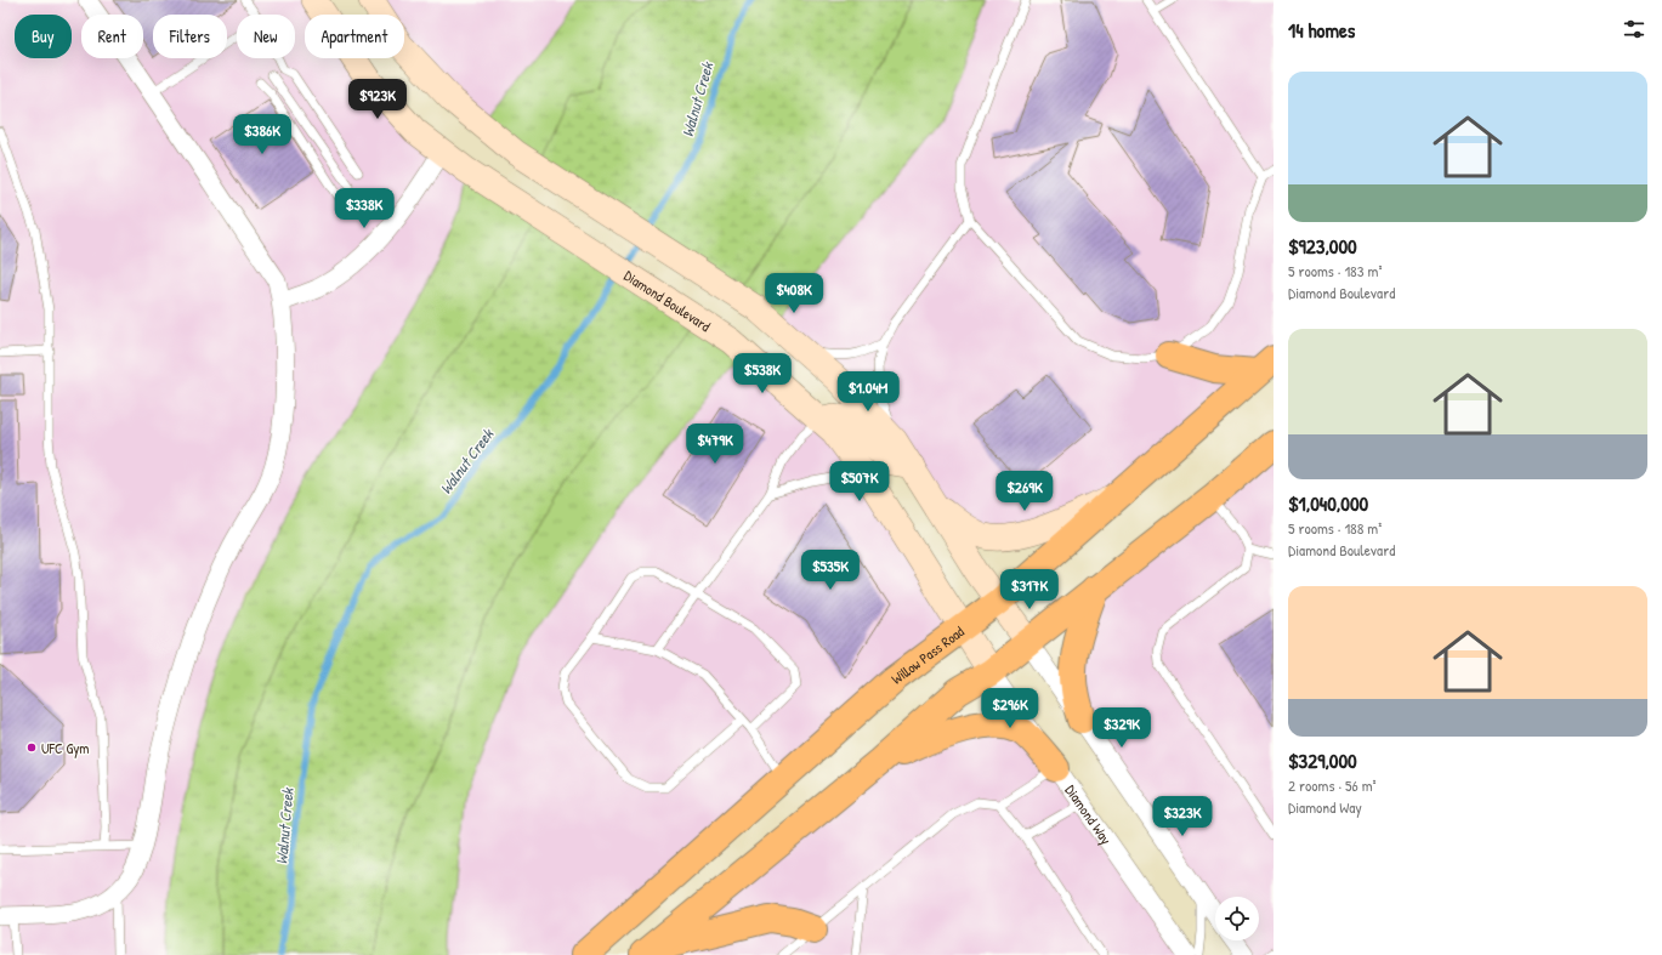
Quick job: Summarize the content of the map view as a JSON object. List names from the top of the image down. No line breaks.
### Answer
{"streets":{"main road":["Diamond Boulevard","Willow Pass Road"],"street":["Diamond Way"]},"crossings":[["Diamond Boulevard","Willow Pass Road"],["Diamond Boulevard","Diamond Way"]],"water":["Walnut Creek"],"places":["UFC Gym"],"page":{"heading":"14 homes","chip":["Buy","Rent","Filters","New","Apartment"],"list":[{"name":"$923,000","note":"5 rooms · 183 m² · Diamond Boulevard"},{"name":"$1,040,000","note":"5 rooms · 188 m² · Diamond Boulevard"},{"name":"$329,000","note":"2 rooms · 56 m² · Diamond Way"}],"price":["$923K","$386K","$338K","$408K","$538K","$1.04M","$479K","$507K","$269K","$535K","$317K","$296K","$329K","$323K"]}}
